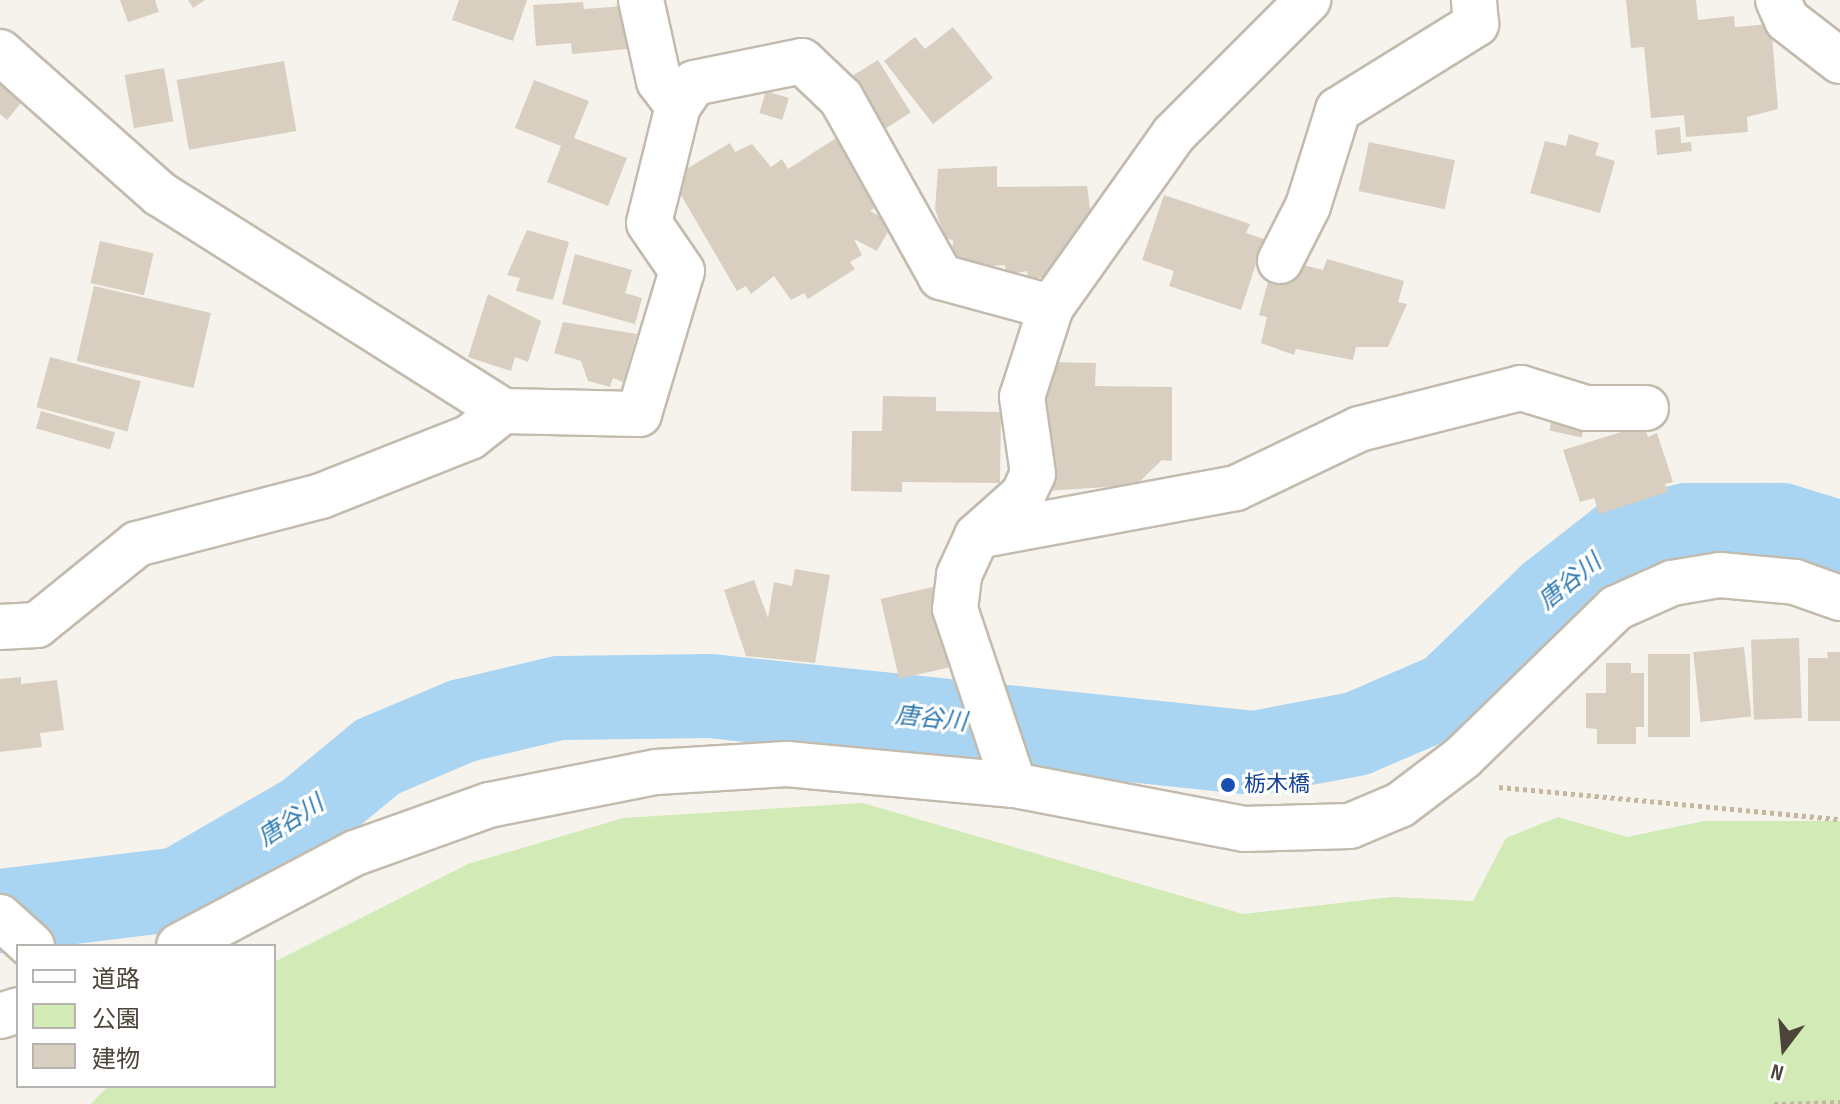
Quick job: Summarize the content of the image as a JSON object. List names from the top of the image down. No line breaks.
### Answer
{"water":["唐谷川"],"places":["栃木橋"],"legend":["道路","公園","建物"],"north":"bottom"}
